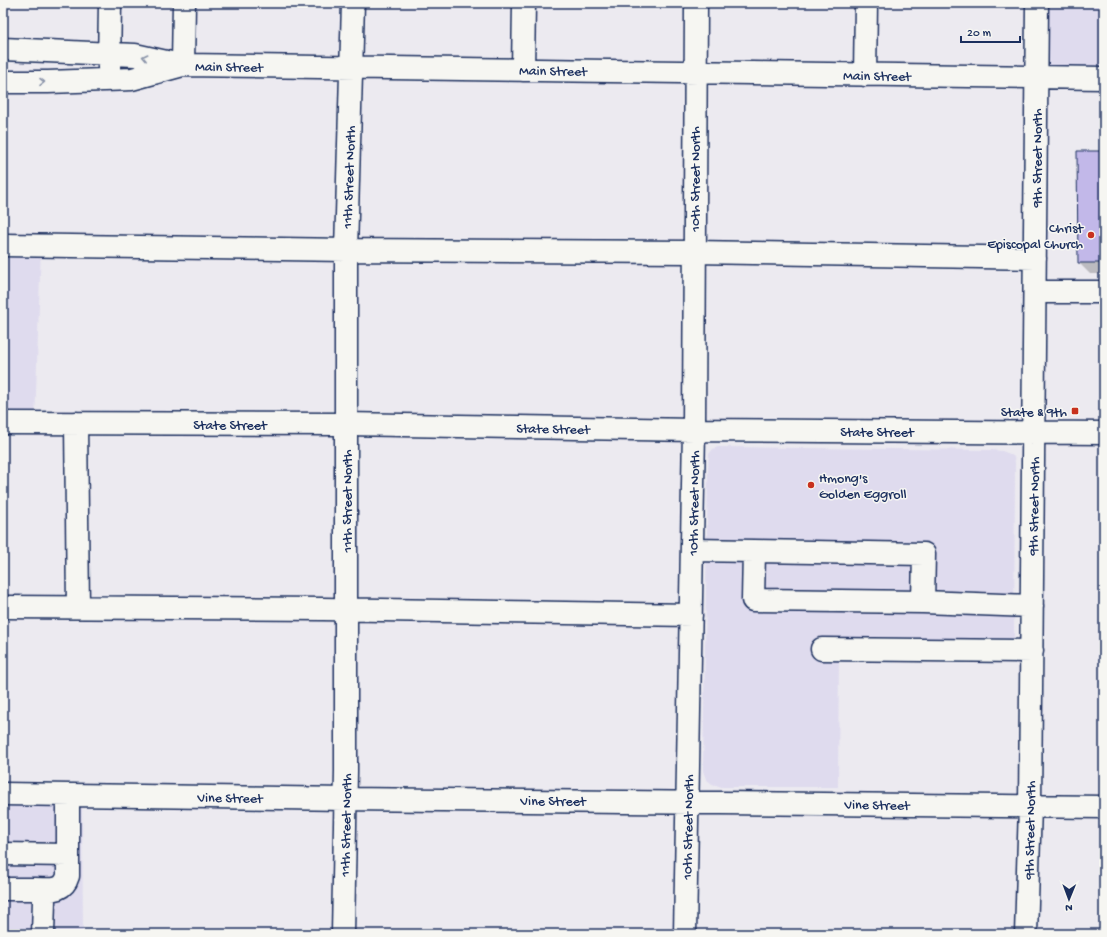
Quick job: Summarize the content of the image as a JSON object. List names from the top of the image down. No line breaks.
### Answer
{"streets":{"street":["Main Street","9th Street North","11th Street North","10th Street North","State Street","Vine Street"]},"crossings":[["Main Street","9th Street North"],["Main Street","11th Street North"],["Main Street","10th Street North"],["9th Street North","State Street"],["9th Street North","Vine Street"],["11th Street North","State Street"],["11th Street North","Vine Street"],["10th Street North","State Street"],["10th Street North","Vine Street"]],"places":{"other":["Christ Episcopal Church","Hmong's Golden Eggroll"],"transit":["State & 9th"]},"scale_bar":"20 m","north":"bottom"}
